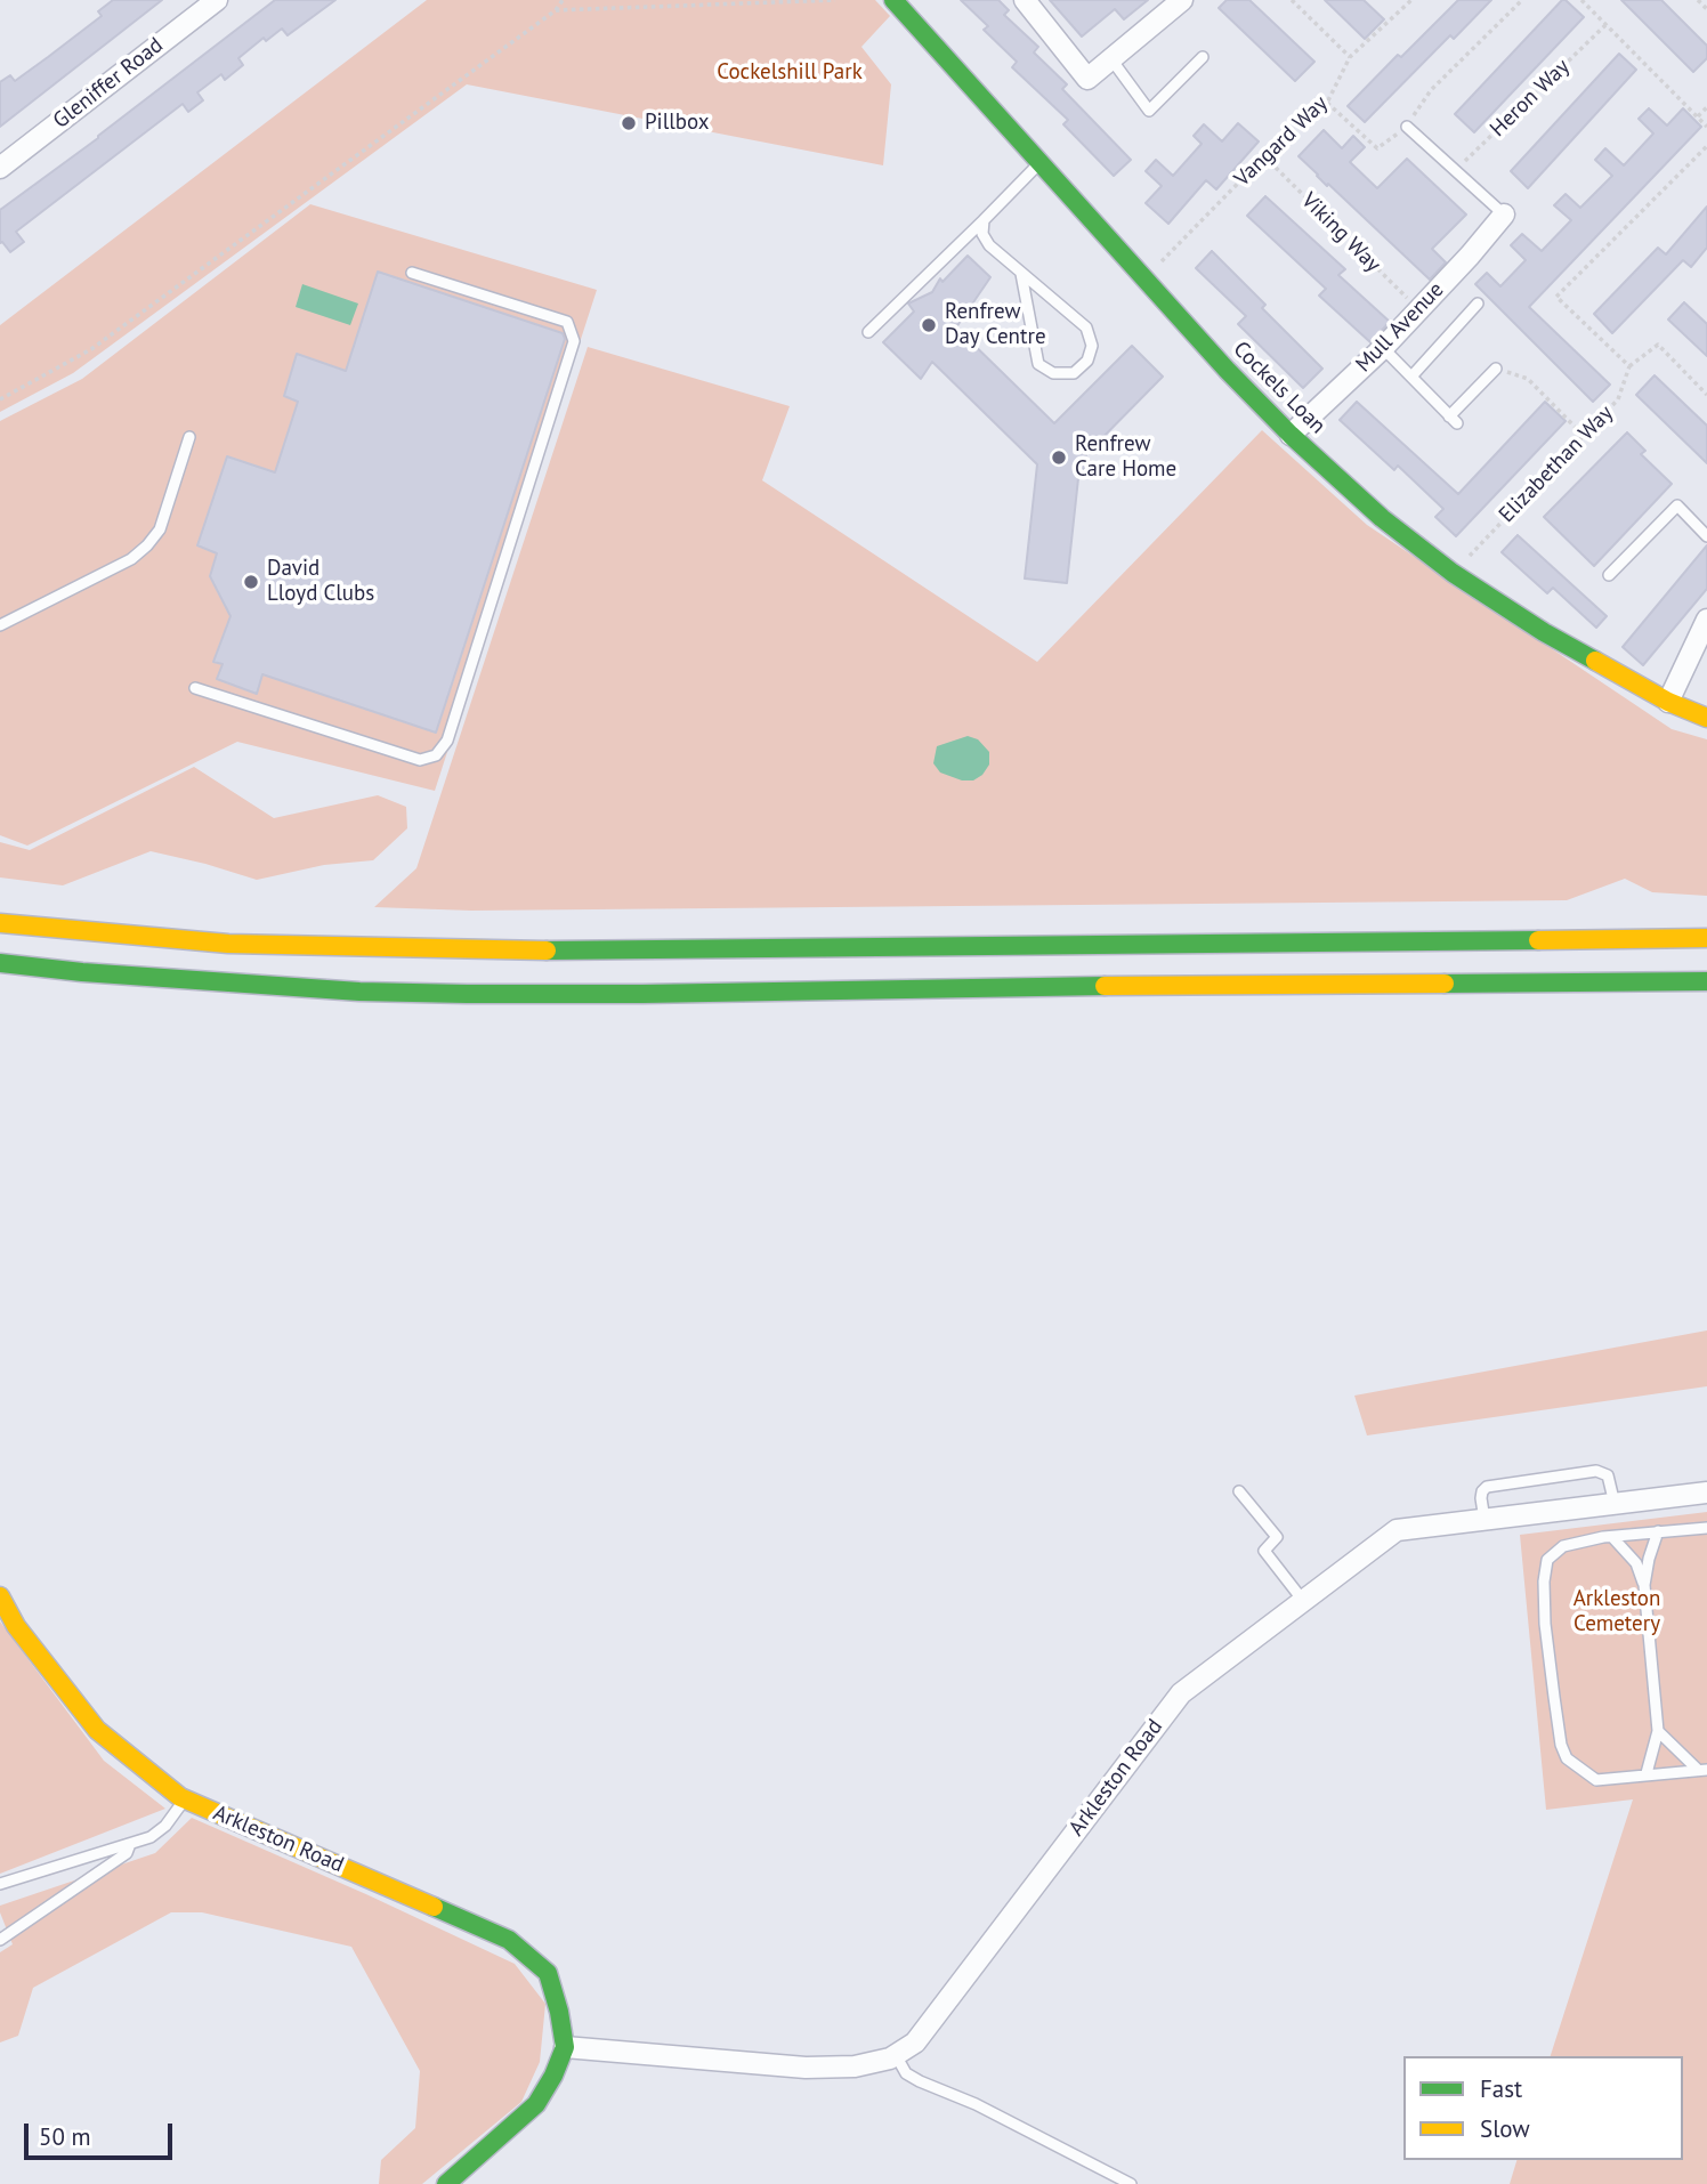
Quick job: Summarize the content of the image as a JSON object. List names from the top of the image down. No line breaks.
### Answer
{"streets":{"main road":["Cockels Loan","Arkleston Road"],"street":["Gleniffer Road","Mull Avenue"],"path":["Heron Way","Vangard Way","Viking Way","Elizabethan Way"]},"crossings":[["Vangard Way","Viking Way"],["Vangard Way","Cockels Loan"],["Viking Way","Mull Avenue"],["Mull Avenue","Cockels Loan"],["Cockels Loan","Elizabethan Way"]],"parks":["Cockelshill Park","Arkleston Cemetery"],"places":["Pillbox","Renfrew Day Centre","Renfrew Care Home","David Lloyd Clubs"],"legend":["Fast","Slow"],"scale_bar":"50 m"}
